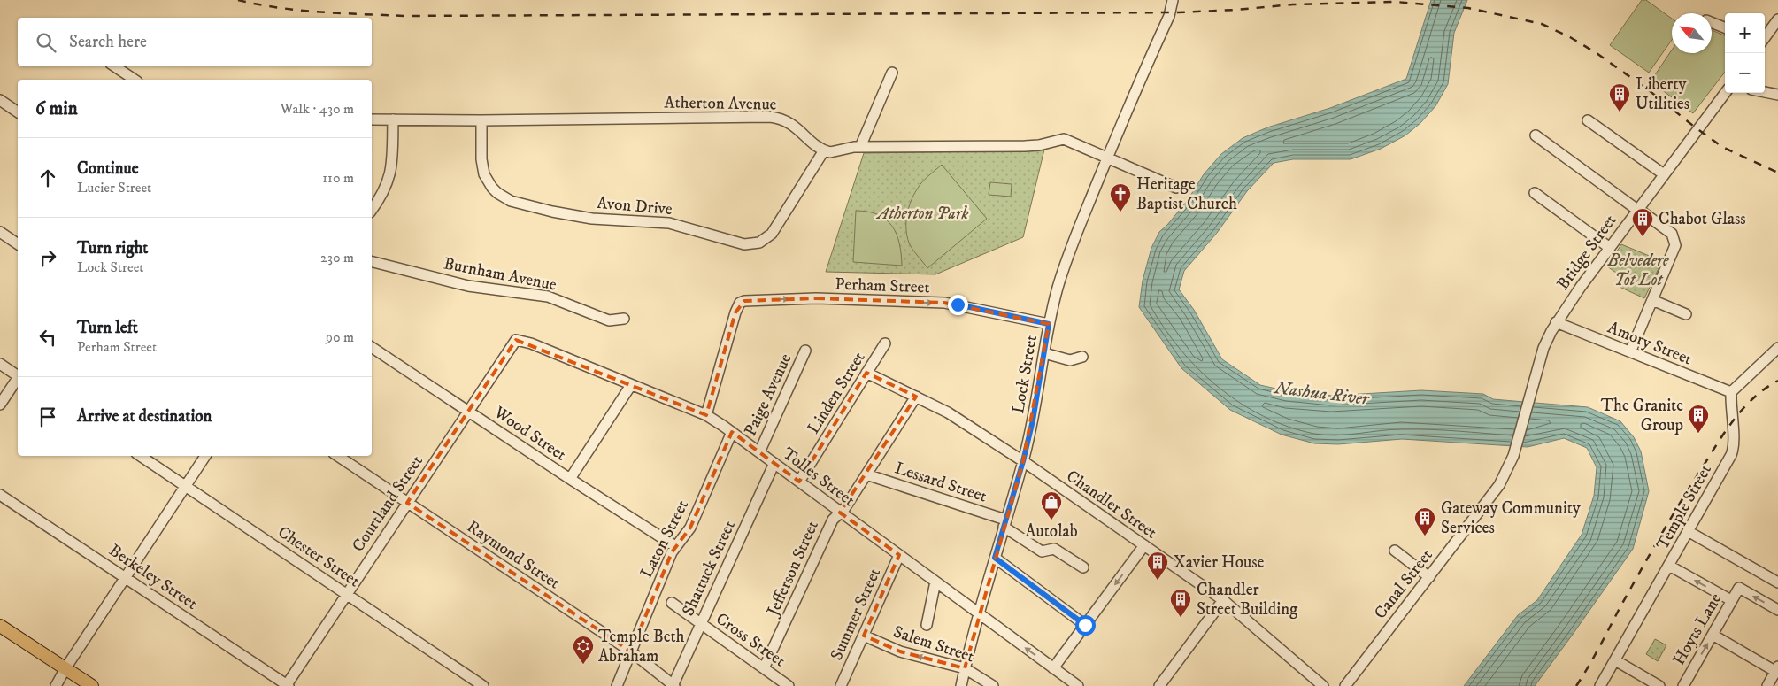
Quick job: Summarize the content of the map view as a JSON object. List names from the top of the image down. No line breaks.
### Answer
{"streets":{"street":["Atherton Avenue","Avon Drive","Bridge Street","Burnham Avenue","Perham Street","Amory Street","Lock Street","Linden Street","Paige Avenue","Wood Street","Tolles Street","Lessard Street","Courtland Street","Chandler Street","Temple Street","Laton Street","Raymond Street","Chester Street","Shattuck Street","Jefferson Street","Berkeley Street","Canal Street","Summer Street","Hoyts Lane","Cross Street","Salem Street"]},"crossings":[["Atherton Avenue","Avon Drive"],["Bridge Street","Amory Street"],["Bridge Street","Canal Street"],["Perham Street","Lock Street"],["Perham Street","Tolles Street"],["Amory Street","Temple Street"],["Lock Street","Tolles Street"],["Lock Street","Lessard Street"],["Lock Street","Chandler Street"],["Lock Street","Salem Street"],["Linden Street","Tolles Street"],["Linden Street","Chandler Street"],["Paige Avenue","Tolles Street"],["Wood Street","Courtland Street"],["Wood Street","Laton Street"],["Tolles Street","Courtland Street"],["Tolles Street","Laton Street"],["Tolles Street","Shattuck Street"],["Tolles Street","Jefferson Street"],["Tolles Street","Summer Street"],["Lessard Street","Jefferson Street"],["Courtland Street","Raymond Street"],["Courtland Street","Chester Street"],["Courtland Street","Berkeley Street"],["Chandler Street","Jefferson Street"],["Laton Street","Raymond Street"],["Raymond Street","Shattuck Street"],["Shattuck Street","Cross Street"],["Jefferson Street","Cross Street"],["Summer Street","Salem Street"]],"one_way":["Perham Street","Salem Street"],"water":["Nashua River"],"parks":["Atherton Park","Belvedere Tot Lot"],"places":{"building":["Liberty Utilities","Chabot Glass","The Granite Group","Gateway Community Services","Xavier House","Chandler Street Building"],"church":["Heritage Baptist Church"],"shop":["Autolab"],"synagogue":["Temple Beth Abraham"]},"north":"top left","page":{"map_buttons":["+","−"],"search":"Search here","heading":["6 min","Walk · 430 m"],"list":[["Continue","Lucier Street","110 m"],["Turn right","Lock Street","230 m"],["Turn left","Perham Street","90 m"],"Arrive at destination"]}}
